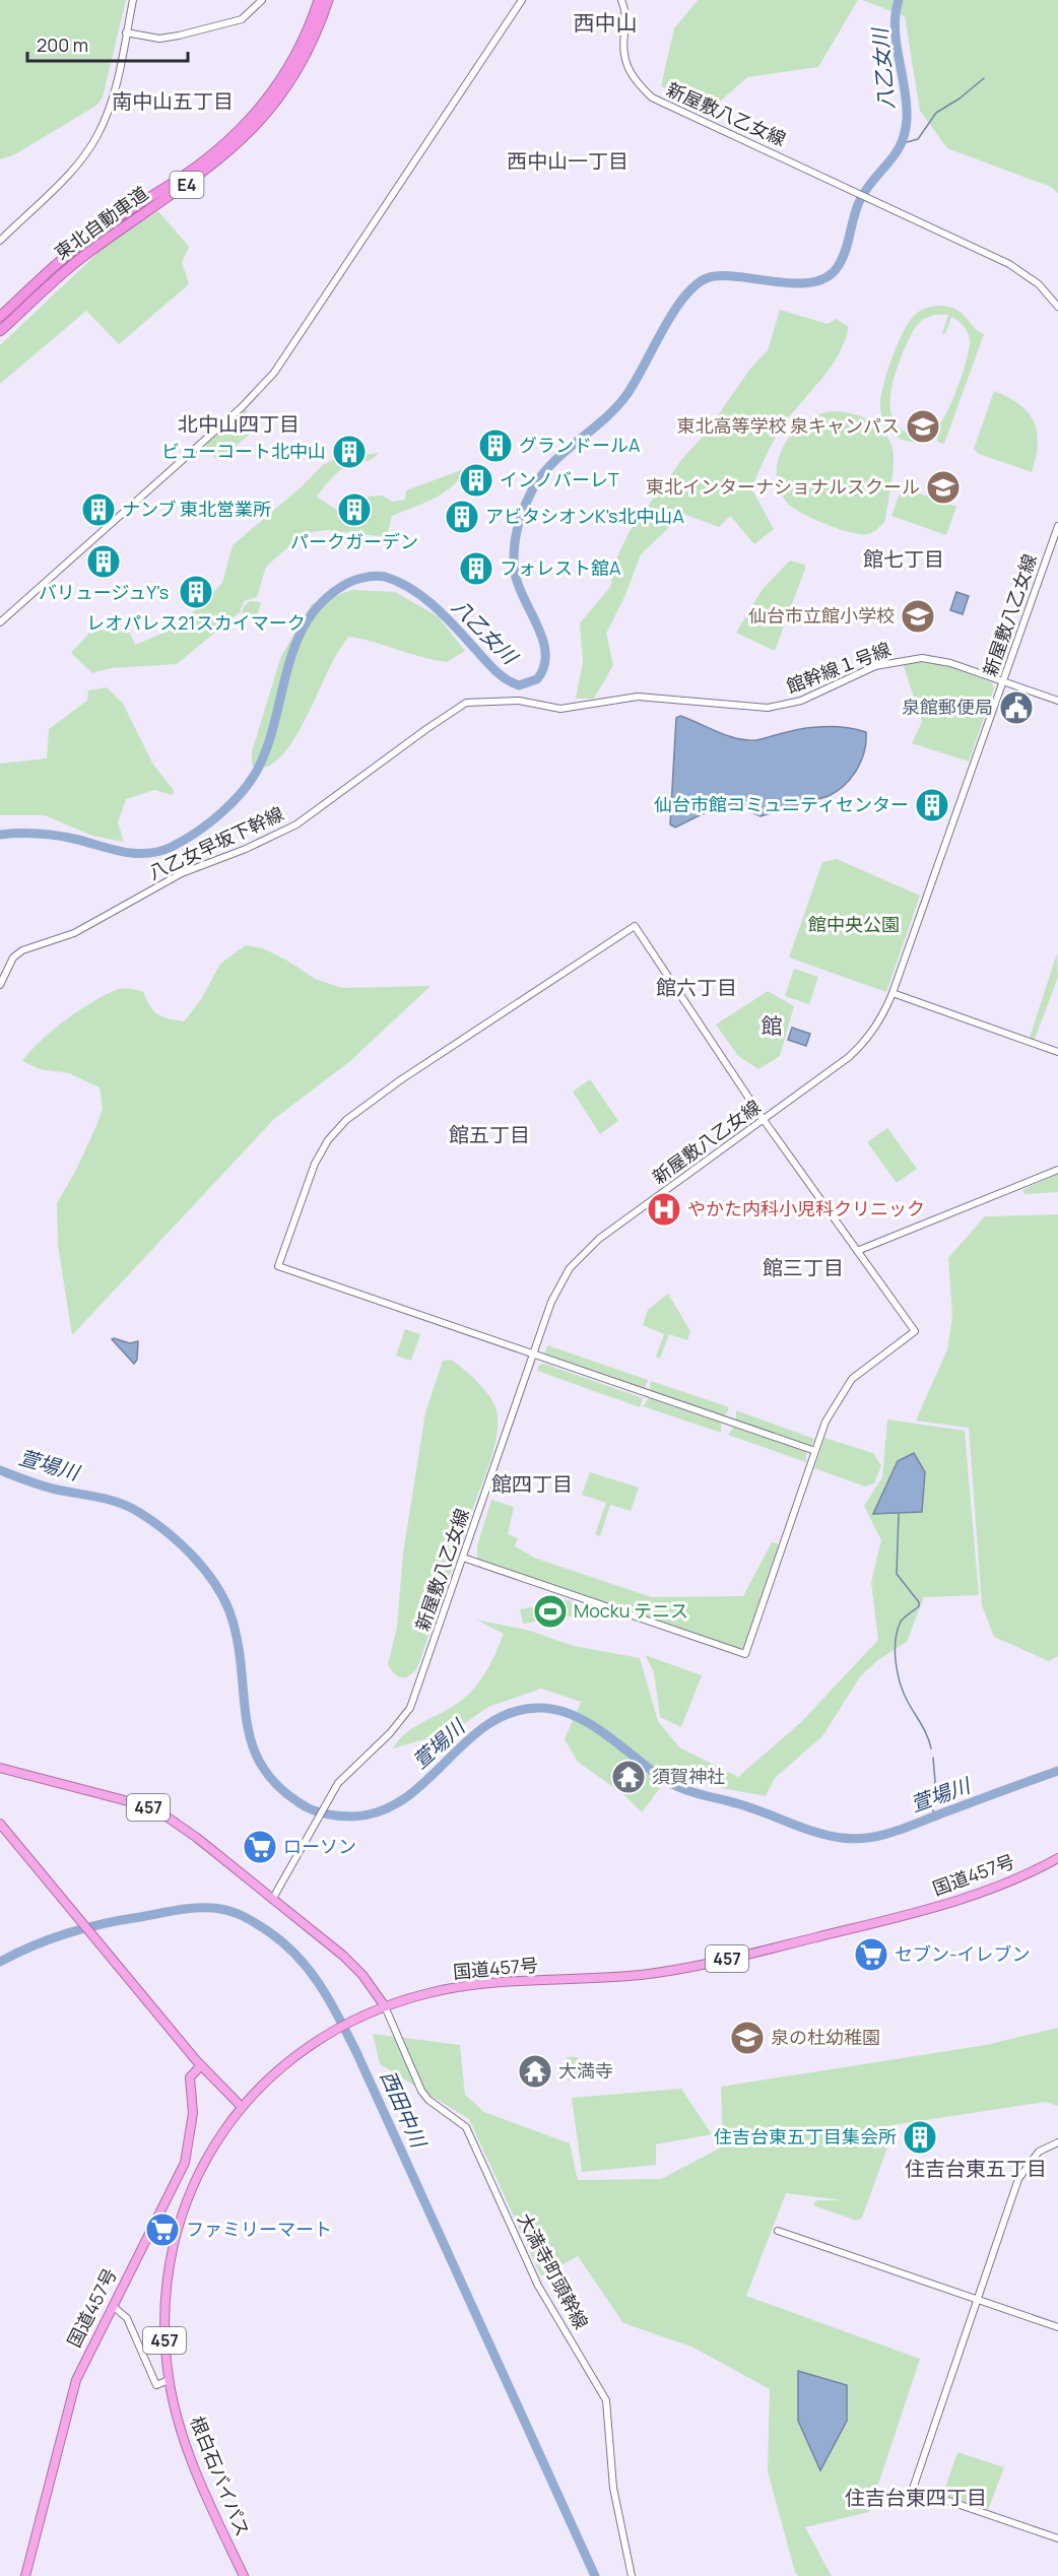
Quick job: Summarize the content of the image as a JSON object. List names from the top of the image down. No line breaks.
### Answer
{"streets":{"highway":["E4","東北自動車道","457","国道457号","根白石バイパス"],"street":["新屋敷八乙女線","館幹線１号線","八乙女早坂下幹線","大満寺町頭幹線"]},"crossings":[["新屋敷八乙女線","館幹線１号線"],["新屋敷八乙女線","457"],["館幹線１号線","八乙女早坂下幹線"],["457","国道457号"],["457","大満寺町頭幹線"],["457","根白石バイパス"],["国道457号","大満寺町頭幹線"],["国道457号","根白石バイパス"],["大満寺町頭幹線","根白石バイパス"]],"districts":["西中山","南中山五丁目","西中山一丁目","北中山四丁目","館七丁目","館六丁目","館","館五丁目","館三丁目","館四丁目","住吉台東五丁目","住吉台東四丁目"],"water":["八乙女川","萱場川","西田中川"],"parks":["館中央公園"],"places":{"school or university":["東北高等学校 泉キャンパス","東北インターナショナルスクール","仙台市立館小学校","泉の杜幼稚園"],"building":["グランドールA","ビューコート北中山","インノバーレT","ナンブ 東北営業所","パークガーデン","アビタシオンK's北中山A","バリュージュY's","フォレスト舘A","レオパレス21スカイマーク","仙台市館コミュニティセンター","住吉台東五丁目集会所"],"public building":["泉館郵便局"],"hospital":["やかた内科小児科クリニック"],"sports":["Mocku テニス"],"temple":["須賀神社","大満寺"],"supermarket":["ローソン","セブン-イレブン","ファミリーマート"]},"scale_bar":"200 m"}
